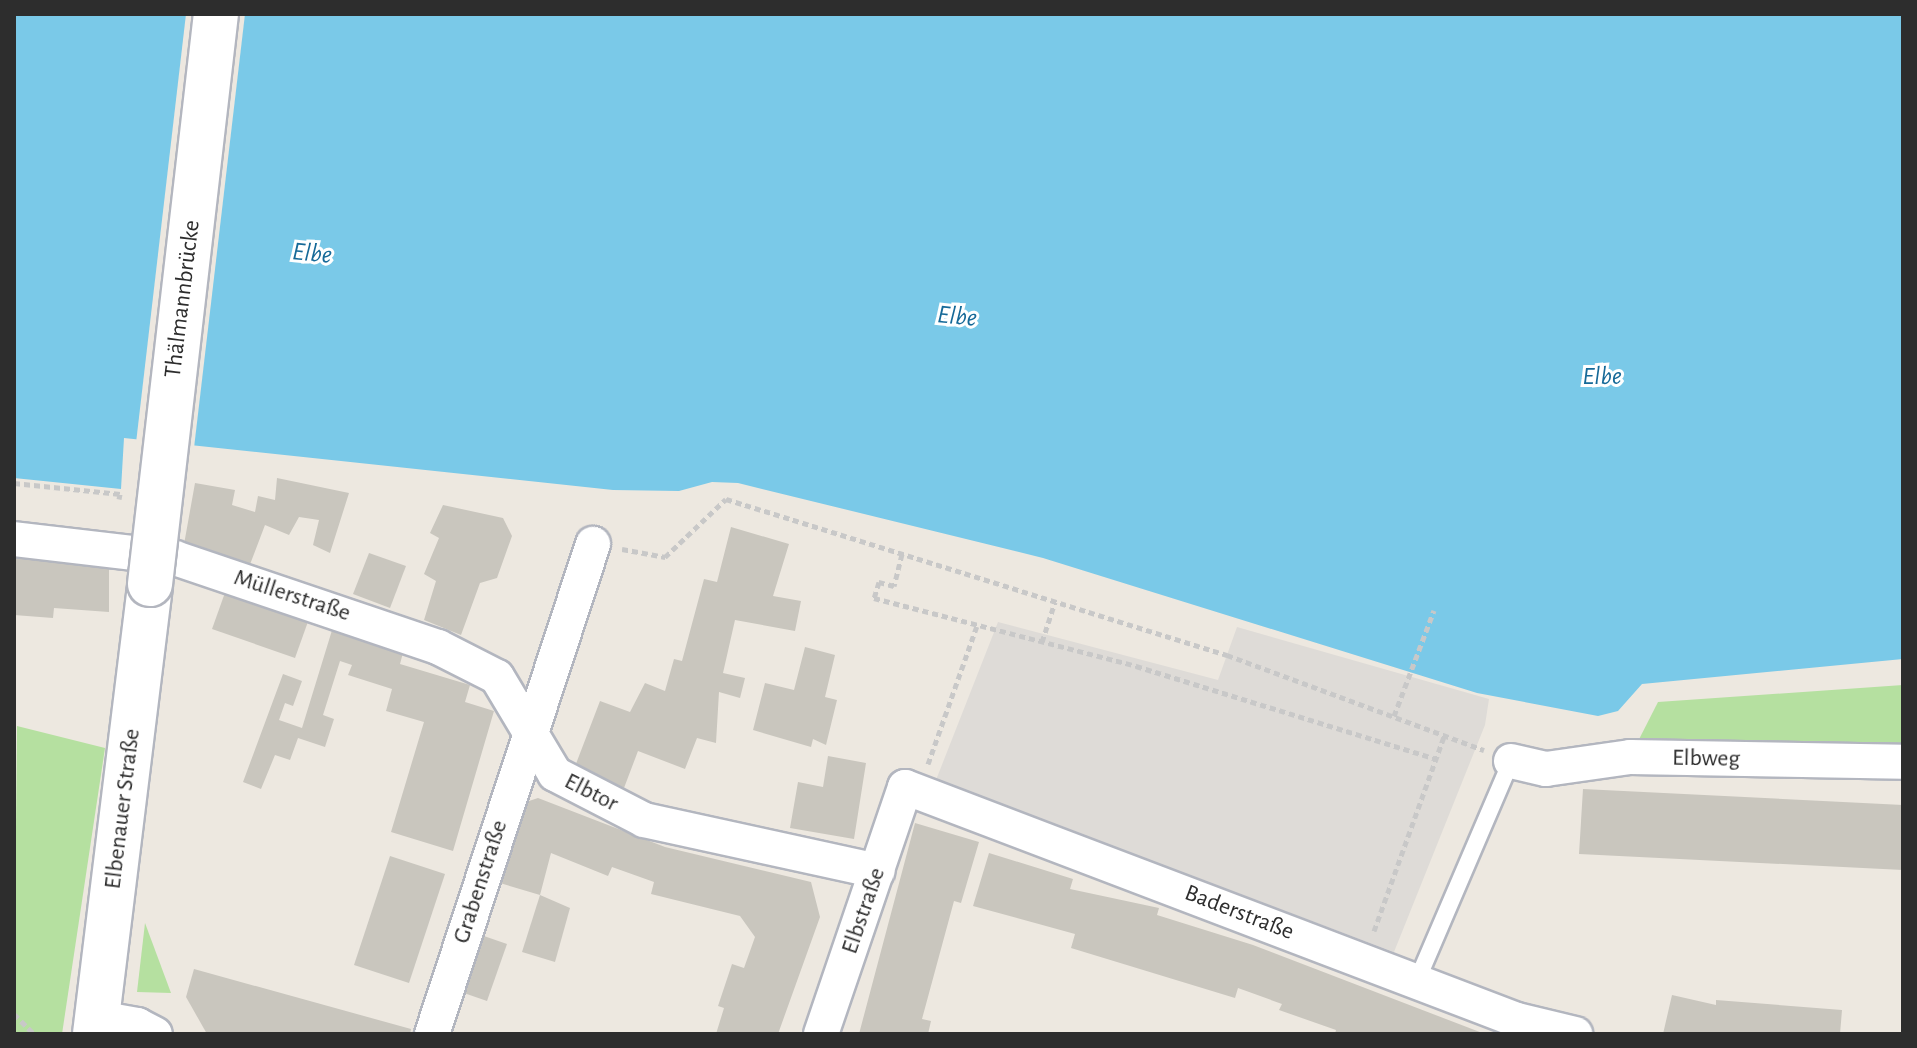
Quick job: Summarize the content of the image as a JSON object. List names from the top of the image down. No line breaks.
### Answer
{"streets":{"street":["Thälmannbrücke","Müllerstraße","Elbweg","Elbtor","Elbenauer Straße","Grabenstraße","Elbstraße","Baderstraße"]},"crossings":[["Thälmannbrücke","Elbenauer Straße"],["Müllerstraße","Elbtor"],["Müllerstraße","Grabenstraße"],["Elbtor","Grabenstraße"],["Elbtor","Elbstraße"],["Elbstraße","Baderstraße"]],"water":["Elbe"]}
